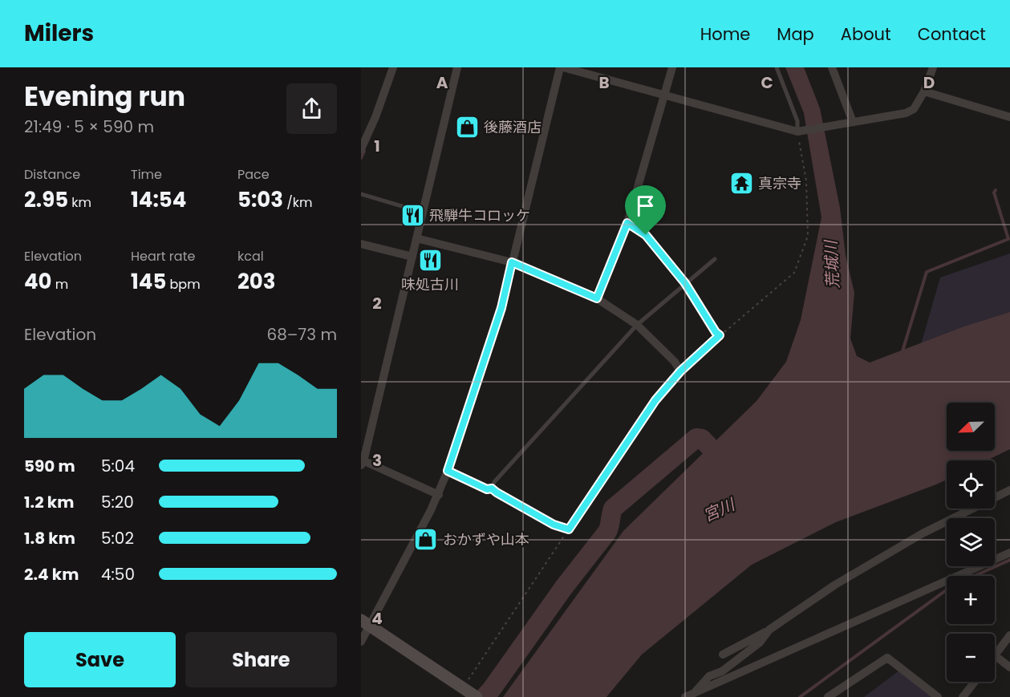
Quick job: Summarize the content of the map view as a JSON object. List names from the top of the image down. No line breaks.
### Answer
{"water":["荒城川","宮川"],"places":{"shop":["後藤酒店","おかずや山本"],"temple":["真宗寺"],"restaurant":["飛騨牛コロッケ","味処古川"]},"north":"bottom left","page":{"header":"Milers","nav":["Home","Map","About","Contact"],"heading":["Evening run","21:49 · 5 × 590 m"],"stats":[["Distance","2.95 km"],["Time","14:54"],["Pace","5:03 /km"],["Elevation","40 m"],["Heart rate","145 bpm"],["kcal","203"]],"chart":["Elevation","68–73 m"],"map_buttons":["+","−"],"list":[{"name":"590 m","note":"5:04"},{"name":"1.2 km","note":"5:20"},{"name":"1.8 km","note":"5:02"},{"name":"2.4 km","note":"4:50"}],"buttons":["Save","Share"]},"grid":{"columns":["A","B","C","D"],"rows":["1","2","3","4"]}}
